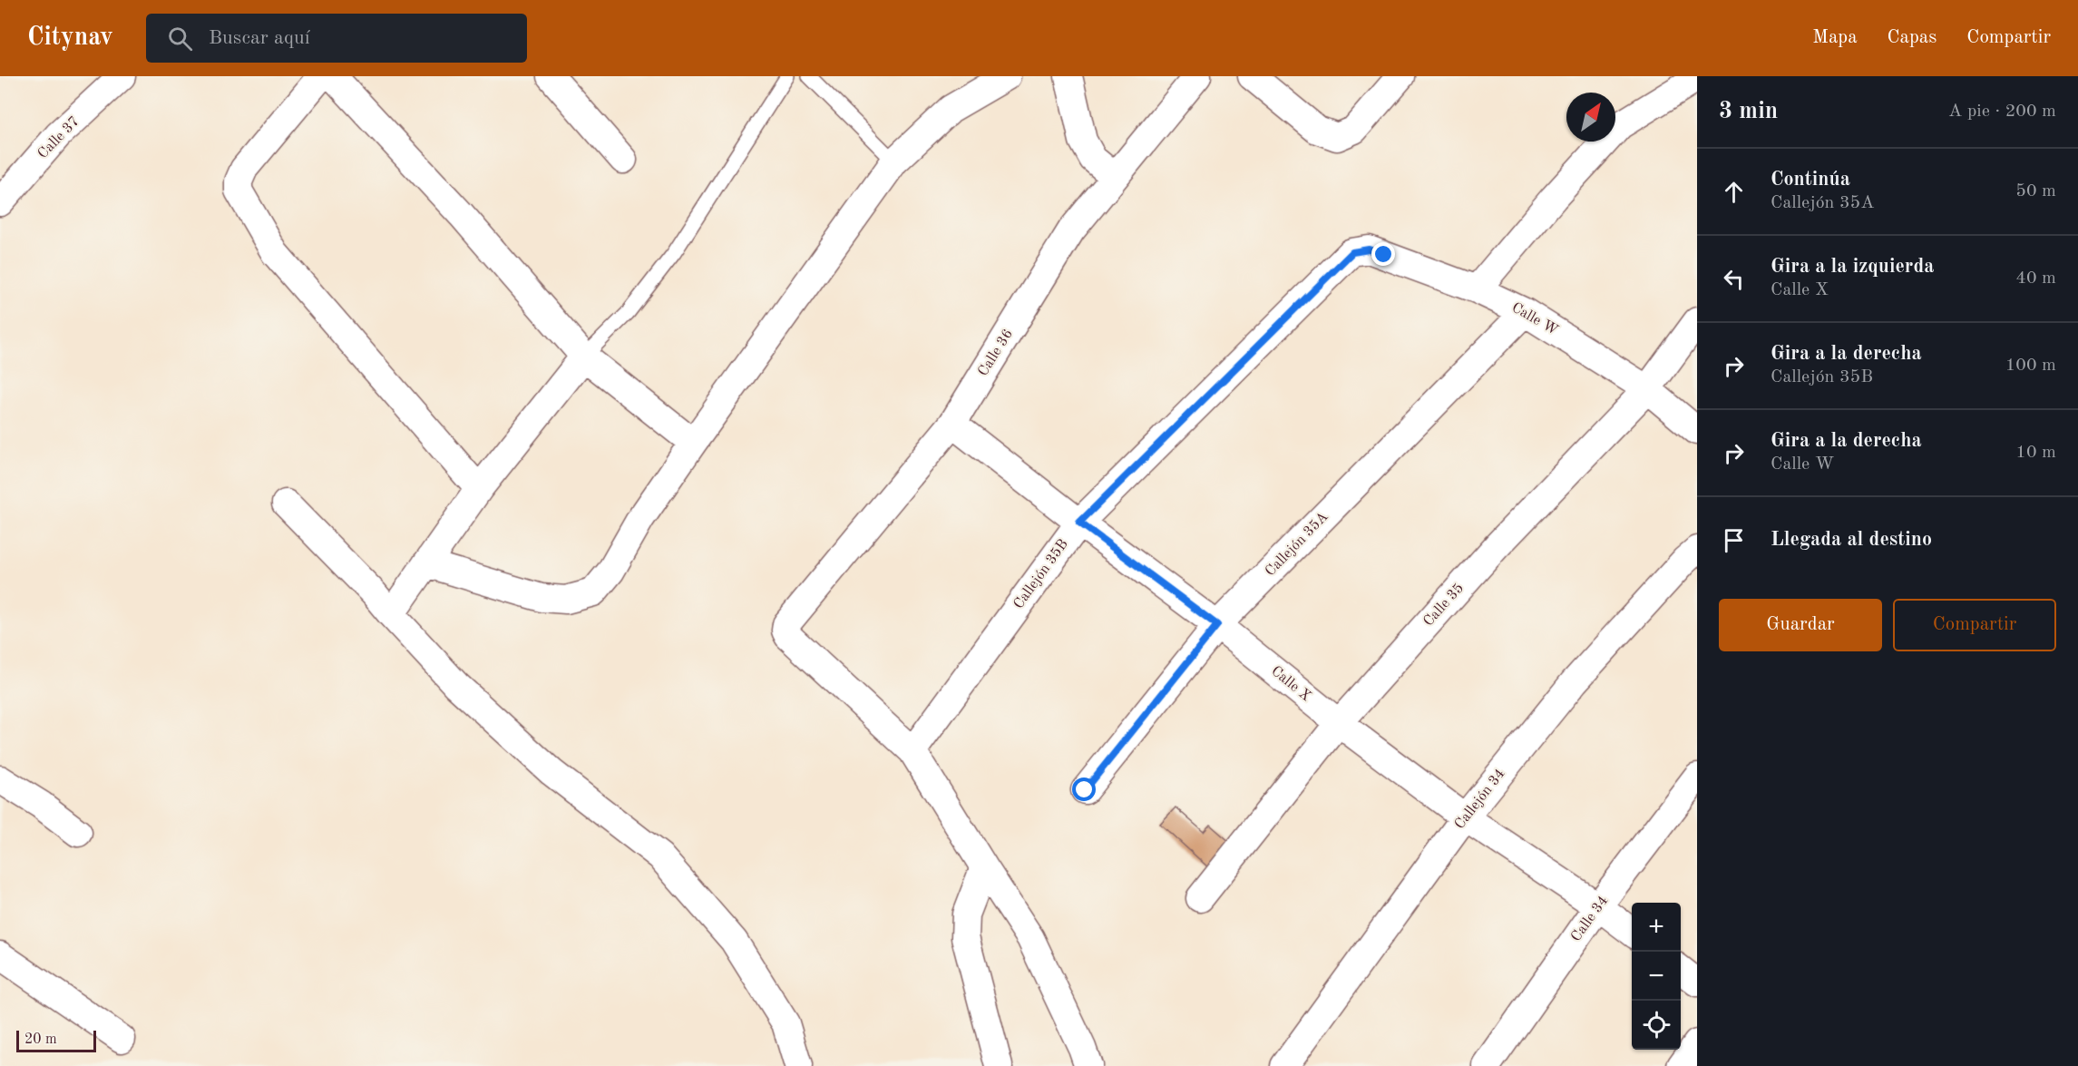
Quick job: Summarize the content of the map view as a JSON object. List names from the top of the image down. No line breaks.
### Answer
{"streets":{"street":["Calle 37","Calle W","Calle 36","Callejón 35A","Callejón 35B","Calle 35","Calle X","Callejón 34","Calle 34"]},"crossings":[["Calle W","Callejón 35A"],["Calle W","Callejón 35B"],["Calle W","Calle 35"],["Calle 36","Callejón 35B"],["Calle 36","Calle X"],["Callejón 35A","Calle X"],["Callejón 35B","Calle X"],["Calle 35","Calle X"],["Calle X","Callejón 34"],["Calle X","Calle 34"]],"scale_bar":"20 m","north":"top right","page":{"header":"Citynav","search":"Buscar aquí","nav":["Mapa","Capas","Compartir"],"heading":["3 min","A pie · 200 m"],"list":[["Continúa","Callejón 35A","50 m"],["Gira a la izquierda","Calle X","40 m"],["Gira a la derecha","Callejón 35B","100 m"],["Gira a la derecha","Calle W","10 m"],"Llegada al destino"],"buttons":["Guardar","Compartir"],"map_buttons":["+","−"],"scale":"20 m"}}
